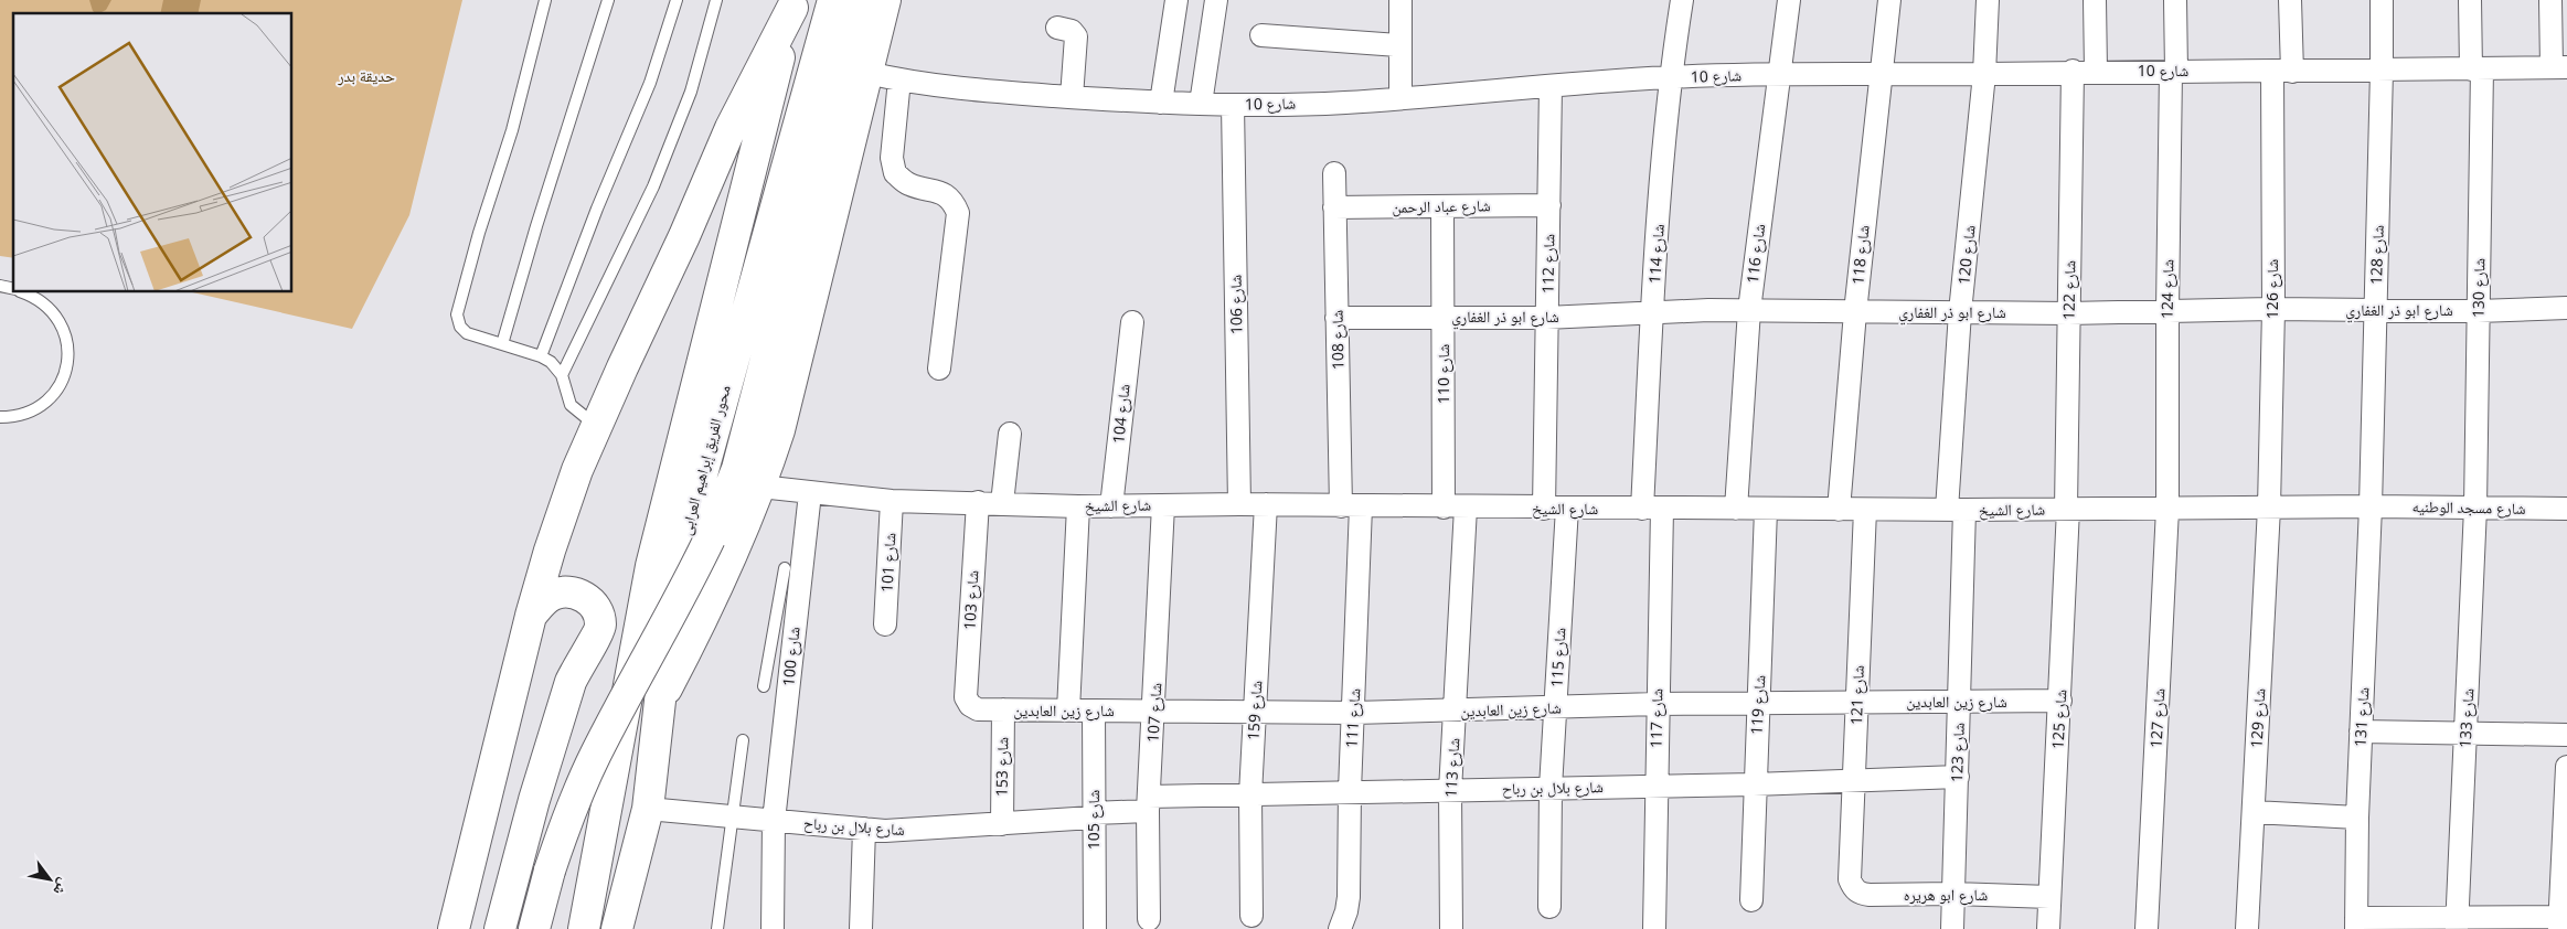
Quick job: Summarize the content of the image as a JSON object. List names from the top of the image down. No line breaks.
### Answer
{"streets":{"main road":["محور الفريق إبراهيم العرابى"],"street":["شارع 10","شارع عباد الرحمن","شارع 114","شارع 116","شارع 118","شارع 120","شارع 128","شارع 112","شارع 130","شارع 124","شارع 126","شارع 122","شارع 106","شارع ابو ذر الغفاري","شارع 108","شارع 110","شارع 104","شارع الشيخ","شارع مسجد الوطنيه","شارع 101","شارع 103","شارع 100","شارع 115","شارع 121","شارع زين العابدين","شارع 119","شارع 159","شارع 107","شارع 131","شارع 111","شارع 117","شارع 127","شارع 129","شارع 133","شارع 125","شارع 123","شارع 153","شارع 113","شارع بلال بن رباح","شارع 105","شارع ابو هريره"]},"crossings":[["شارع 10","شارع 114"],["شارع 10","شارع 116"],["شارع 10","شارع 118"],["شارع 10","شارع 120"],["شارع 10","شارع 128"],["شارع 10","شارع 112"],["شارع 10","شارع 130"],["شارع 10","شارع 124"],["شارع 10","شارع 126"],["شارع 10","شارع 122"],["شارع 10","شارع 106"],["شارع عباد الرحمن","شارع 112"],["شارع عباد الرحمن","شارع 108"],["شارع عباد الرحمن","شارع 110"],["شارع 114","شارع ابو ذر الغفاري"],["شارع 114","شارع الشيخ"],["شارع 114","شارع 117"],["شارع 116","شارع ابو ذر الغفاري"],["شارع 116","شارع الشيخ"],["شارع 118","شارع ابو ذر الغفاري"],["شارع 118","شارع الشيخ"],["شارع 120","شارع ابو ذر الغفاري"],["شارع 120","شارع الشيخ"],["شارع 120","شارع 123"],["شارع 128","شارع ابو ذر الغفاري"],["شارع 128","شارع الشيخ"],["شارع 128","شارع مسجد الوطنيه"],["شارع 128","شارع 131"],["شارع 112","شارع ابو ذر الغفاري"],["شارع 112","شارع الشيخ"],["شارع 130","شارع ابو ذر الغفاري"],["شارع 130","شارع مسجد الوطنيه"],["شارع 130","شارع 133"],["شارع 124","شارع ابو ذر الغفاري"],["شارع 124","شارع الشيخ"],["شارع 124","شارع 127"],["شارع 126","شارع ابو ذر الغفاري"],["شارع 126","شارع الشيخ"],["شارع 126","شارع 129"],["شارع 122","شارع ابو ذر الغفاري"],["شارع 122","شارع الشيخ"],["شارع 122","شارع 125"],["شارع 106","شارع الشيخ"],["شارع ابو ذر الغفاري","شارع 108"],["شارع ابو ذر الغفاري","شارع 110"],["شارع 108","شارع الشيخ"],["شارع 108","شارع 111"],["شارع 110","شارع الشيخ"],["شارع 110","شارع 113"],["شارع 104","شارع الشيخ"],["محور الفريق إبراهيم العرابى","شارع بلال بن رباح"],["شارع الشيخ","شارع مسجد الوطنيه"],["شارع الشيخ","شارع 101"],["شارع الشيخ","شارع 103"],["شارع الشيخ","شارع 100"],["شارع الشيخ","شارع 115"],["شارع الشيخ","شارع 121"],["شارع الشيخ","شارع 119"],["شارع الشيخ","شارع 159"],["شارع الشيخ","شارع 107"],["شارع الشيخ","شارع 131"],["شارع الشيخ","شارع 111"],["شارع الشيخ","شارع 117"],["شارع الشيخ","شارع 127"],["شارع الشيخ","شارع 129"],["شارع الشيخ","شارع 125"],["شارع الشيخ","شارع 123"],["شارع الشيخ","شارع 113"],["شارع مسجد الوطنيه","شارع 131"],["شارع مسجد الوطنيه","شارع 133"],["شارع 103","شارع زين العابدين"],["شارع 100","شارع بلال بن رباح"],["شارع 115","شارع زين العابدين"],["شارع 115","شارع بلال بن رباح"],["شارع 121","شارع زين العابدين"],["شارع 121","شارع بلال بن رباح"],["شارع 121","شارع ابو هريره"],["شارع زين العابدين","شارع 119"],["شارع زين العابدين","شارع 159"],["شارع زين العابدين","شارع 107"],["شارع زين العابدين","شارع 111"],["شارع زين العابدين","شارع 117"],["شارع زين العابدين","شارع 125"],["شارع زين العابدين","شارع 123"],["شارع زين العابدين","شارع 153"],["شارع زين العابدين","شارع 113"],["شارع زين العابدين","شارع 105"],["شارع 119","شارع بلال بن رباح"],["شارع 159","شارع بلال بن رباح"],["شارع 107","شارع بلال بن رباح"],["شارع 111","شارع بلال بن رباح"],["شارع 117","شارع بلال بن رباح"],["شارع 125","شارع ابو هريره"],["شارع 123","شارع بلال بن رباح"],["شارع 123","شارع ابو هريره"],["شارع 153","شارع بلال بن رباح"],["شارع 113","شارع بلال بن رباح"],["شارع بلال بن رباح","شارع 105"]],"parks":["حديقة بدر"],"north":"bottom right"}
